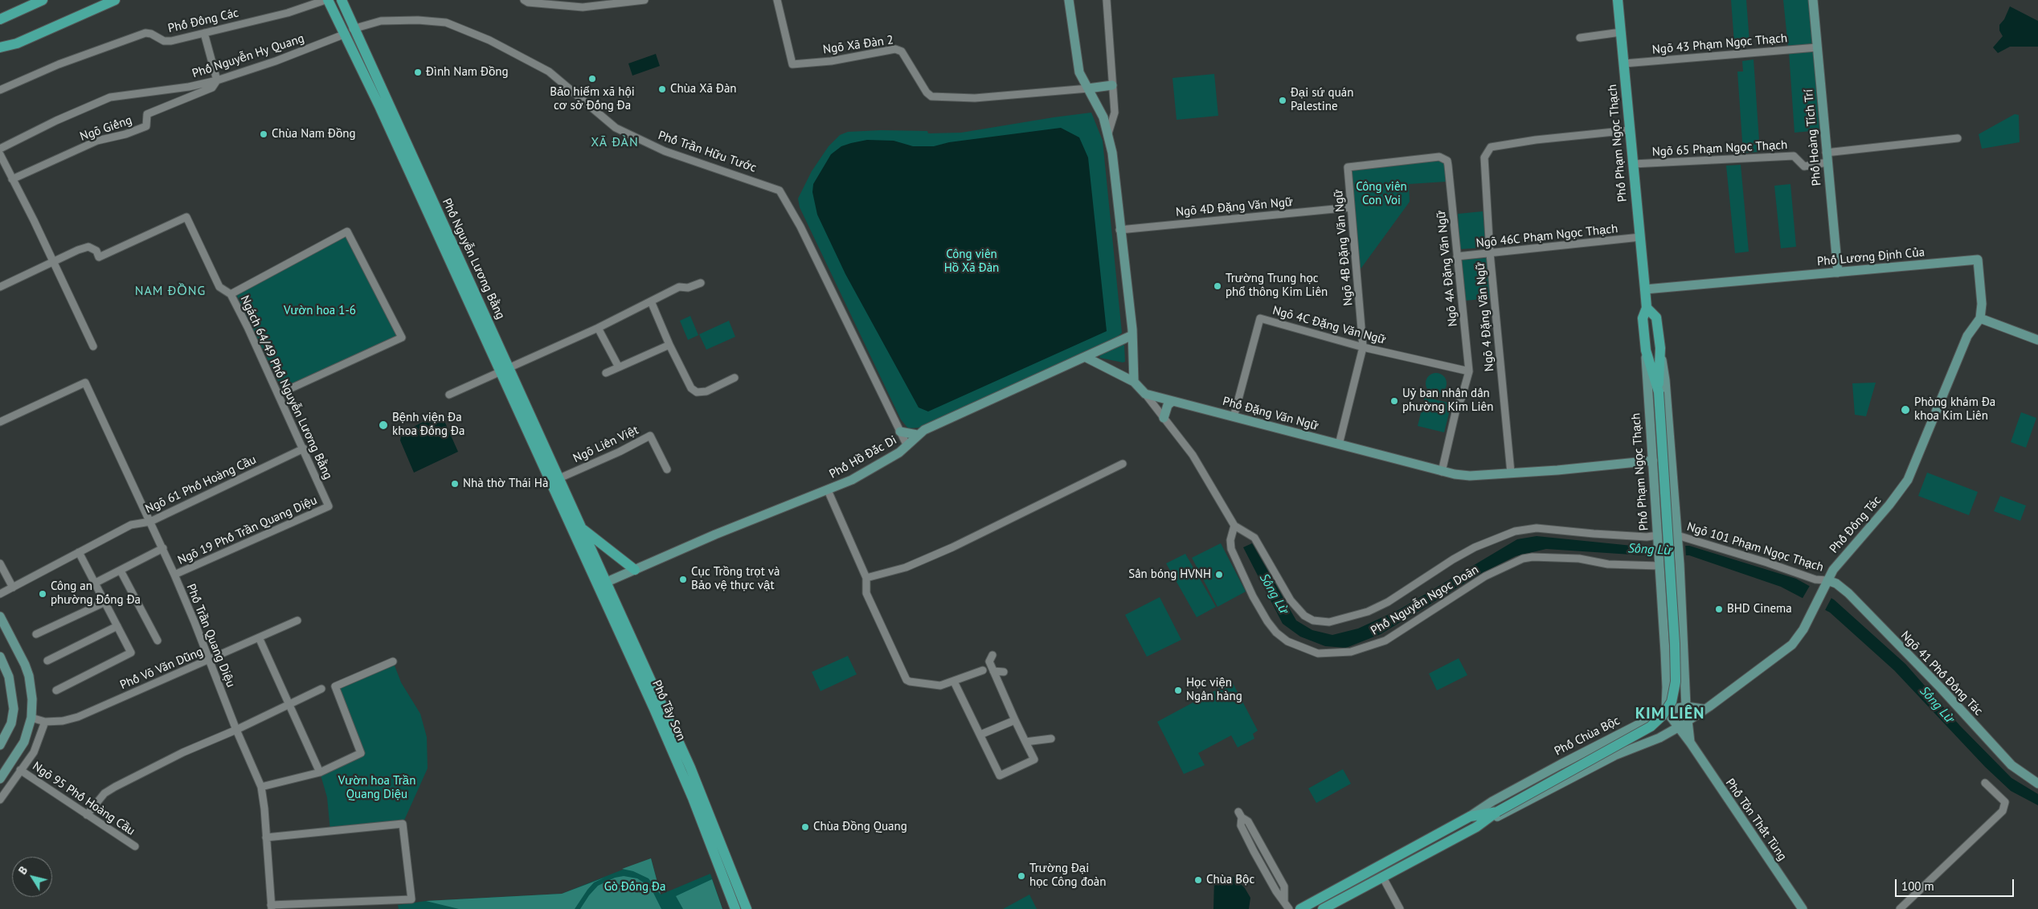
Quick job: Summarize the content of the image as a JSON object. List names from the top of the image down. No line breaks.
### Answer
{"streets":{"main road":["Phố Phạm Ngọc Thạch","Phố Nguyễn Lương Bằng","Phố Tây Sơn","Phố Chùa Bộc"],"street":["Phố Đông Các","Ngõ 43 Phạm Ngọc Thạch","Ngõ Xã Đàn 2","Phố Nguyễn Hy Quang","Ngõ Giếng","Phố Hoàng Tích Trí","Ngõ 65 Phạm Ngọc Thạch","Phố Trần Hữu Tước","Ngõ 4D Đặng Văn Ngữ","Ngõ 46C Phạm Ngọc Thạch","Ngõ 4B Đặng Văn Ngữ","Phố Lương Định Của","Ngõ 4A Đặng Văn Ngữ","Ngõ 4 Đặng Văn Ngữ","Ngõ 4C Đặng Văn Ngữ","Ngách 64/49 Phố Nguyễn Lương Bằng","Phố Đặng Văn Ngữ","Ngõ Liên Việt","Phố Hồ Đắc Di","Ngõ 61 Phố Hoàng Cầu","Phố Đông Tác","Ngõ 19 Phố Trần Quang Diệu","Ngõ 101 Phạm Ngọc Thạch","Phố Nguyễn Ngọc Doãn","Phố Trần Quang Diệu","Phố Võ Văn Dũng","Ngõ 41 Phố Đông Tác","Ngõ 95 Phố Hoàng Cầu","Phố Tôn Thất Tùng"]},"crossings":[["Phố Đông Các","Phố Nguyễn Lương Bằng"],["Ngõ 43 Phạm Ngọc Thạch","Phố Hoàng Tích Trí"],["Ngõ 43 Phạm Ngọc Thạch","Phố Phạm Ngọc Thạch"],["Phố Nguyễn Hy Quang","Ngõ Giếng"],["Phố Nguyễn Hy Quang","Phố Trần Hữu Tước"],["Phố Nguyễn Hy Quang","Phố Nguyễn Lương Bằng"],["Phố Hoàng Tích Trí","Ngõ 65 Phạm Ngọc Thạch"],["Phố Hoàng Tích Trí","Phố Lương Định Của"],["Phố Phạm Ngọc Thạch","Ngõ 65 Phạm Ngọc Thạch"],["Phố Phạm Ngọc Thạch","Ngõ 46C Phạm Ngọc Thạch"],["Phố Phạm Ngọc Thạch","Phố Lương Định Của"],["Phố Phạm Ngọc Thạch","Ngõ 4 Đặng Văn Ngữ"],["Phố Phạm Ngọc Thạch","Phố Đặng Văn Ngữ"],["Phố Phạm Ngọc Thạch","Ngõ 101 Phạm Ngọc Thạch"],["Phố Phạm Ngọc Thạch","Phố Nguyễn Ngọc Doãn"],["Phố Phạm Ngọc Thạch","Phố Chùa Bộc"],["Phố Trần Hữu Tước","Phố Nguyễn Lương Bằng"],["Phố Trần Hữu Tước","Phố Hồ Đắc Di"],["Ngõ 4D Đặng Văn Ngữ","Ngõ 4B Đặng Văn Ngữ"],["Ngõ 46C Phạm Ngọc Thạch","Ngõ 4A Đặng Văn Ngữ"],["Ngõ 46C Phạm Ngọc Thạch","Ngõ 4 Đặng Văn Ngữ"],["Ngõ 4B Đặng Văn Ngữ","Ngõ 4A Đặng Văn Ngữ"],["Ngõ 4B Đặng Văn Ngữ","Ngõ 4C Đặng Văn Ngữ"],["Ngõ 4B Đặng Văn Ngữ","Phố Đặng Văn Ngữ"],["Phố Lương Định Của","Phố Đông Tác"],["Phố Nguyễn Lương Bằng","Ngõ Liên Việt"],["Phố Nguyễn Lương Bằng","Phố Tây Sơn"],["Ngõ 4A Đặng Văn Ngữ","Ngõ 4C Đặng Văn Ngữ"],["Ngõ 4A Đặng Văn Ngữ","Phố Đặng Văn Ngữ"],["Ngõ 4 Đặng Văn Ngữ","Phố Đặng Văn Ngữ"],["Ngõ 4C Đặng Văn Ngữ","Phố Đặng Văn Ngữ"],["Ngách 64/49 Phố Nguyễn Lương Bằng","Ngõ 61 Phố Hoàng Cầu"],["Ngách 64/49 Phố Nguyễn Lương Bằng","Ngõ 19 Phố Trần Quang Diệu"],["Phố Hồ Đắc Di","Phố Tây Sơn"],["Ngõ 61 Phố Hoàng Cầu","Phố Trần Quang Diệu"],["Phố Đông Tác","Ngõ 101 Phạm Ngọc Thạch"],["Phố Đông Tác","Ngõ 41 Phố Đông Tác"],["Phố Đông Tác","Phố Tôn Thất Tùng"],["Ngõ 19 Phố Trần Quang Diệu","Phố Trần Quang Diệu"],["Ngõ 101 Phạm Ngọc Thạch","Ngõ 41 Phố Đông Tác"],["Phố Trần Quang Diệu","Phố Võ Văn Dũng"]],"districts":["XÃ ĐÀN","NAM ĐỒNG","KIM LIÊN"],"water":["Sông Lừ"],"parks":["Công viên Con Voi","Công viên Hồ Xã Đàn","Vườn hoa 1-6","Vườn hoa Trần Quang Diệu","Gò Đống Đa"],"places":["Đình Nam Đồng","Bảo hiểm xã hội cơ sở Đống Đa","Chùa Xã Đàn","Đại sứ quán Palestine","Chùa Nam Đồng","Trường Trung học phổ thông Kim Liên","Uỷ ban nhân dân phường Kim Liên","Phòng khám Đa khoa Kim Liên","Bệnh viện Đa khoa Đống Đa","Nhà thờ Thái Hà","Sân bóng HVNH","Cục Trồng trọt và Bảo vệ thực vật","Công an phường Đống Đa","BHD Cinema","Học viện Ngân hàng","Chùa Đồng Quang","Trường Đại học Công đoàn","Chùa Bộc"],"scale_bar":"100 m","north":"top left"}
